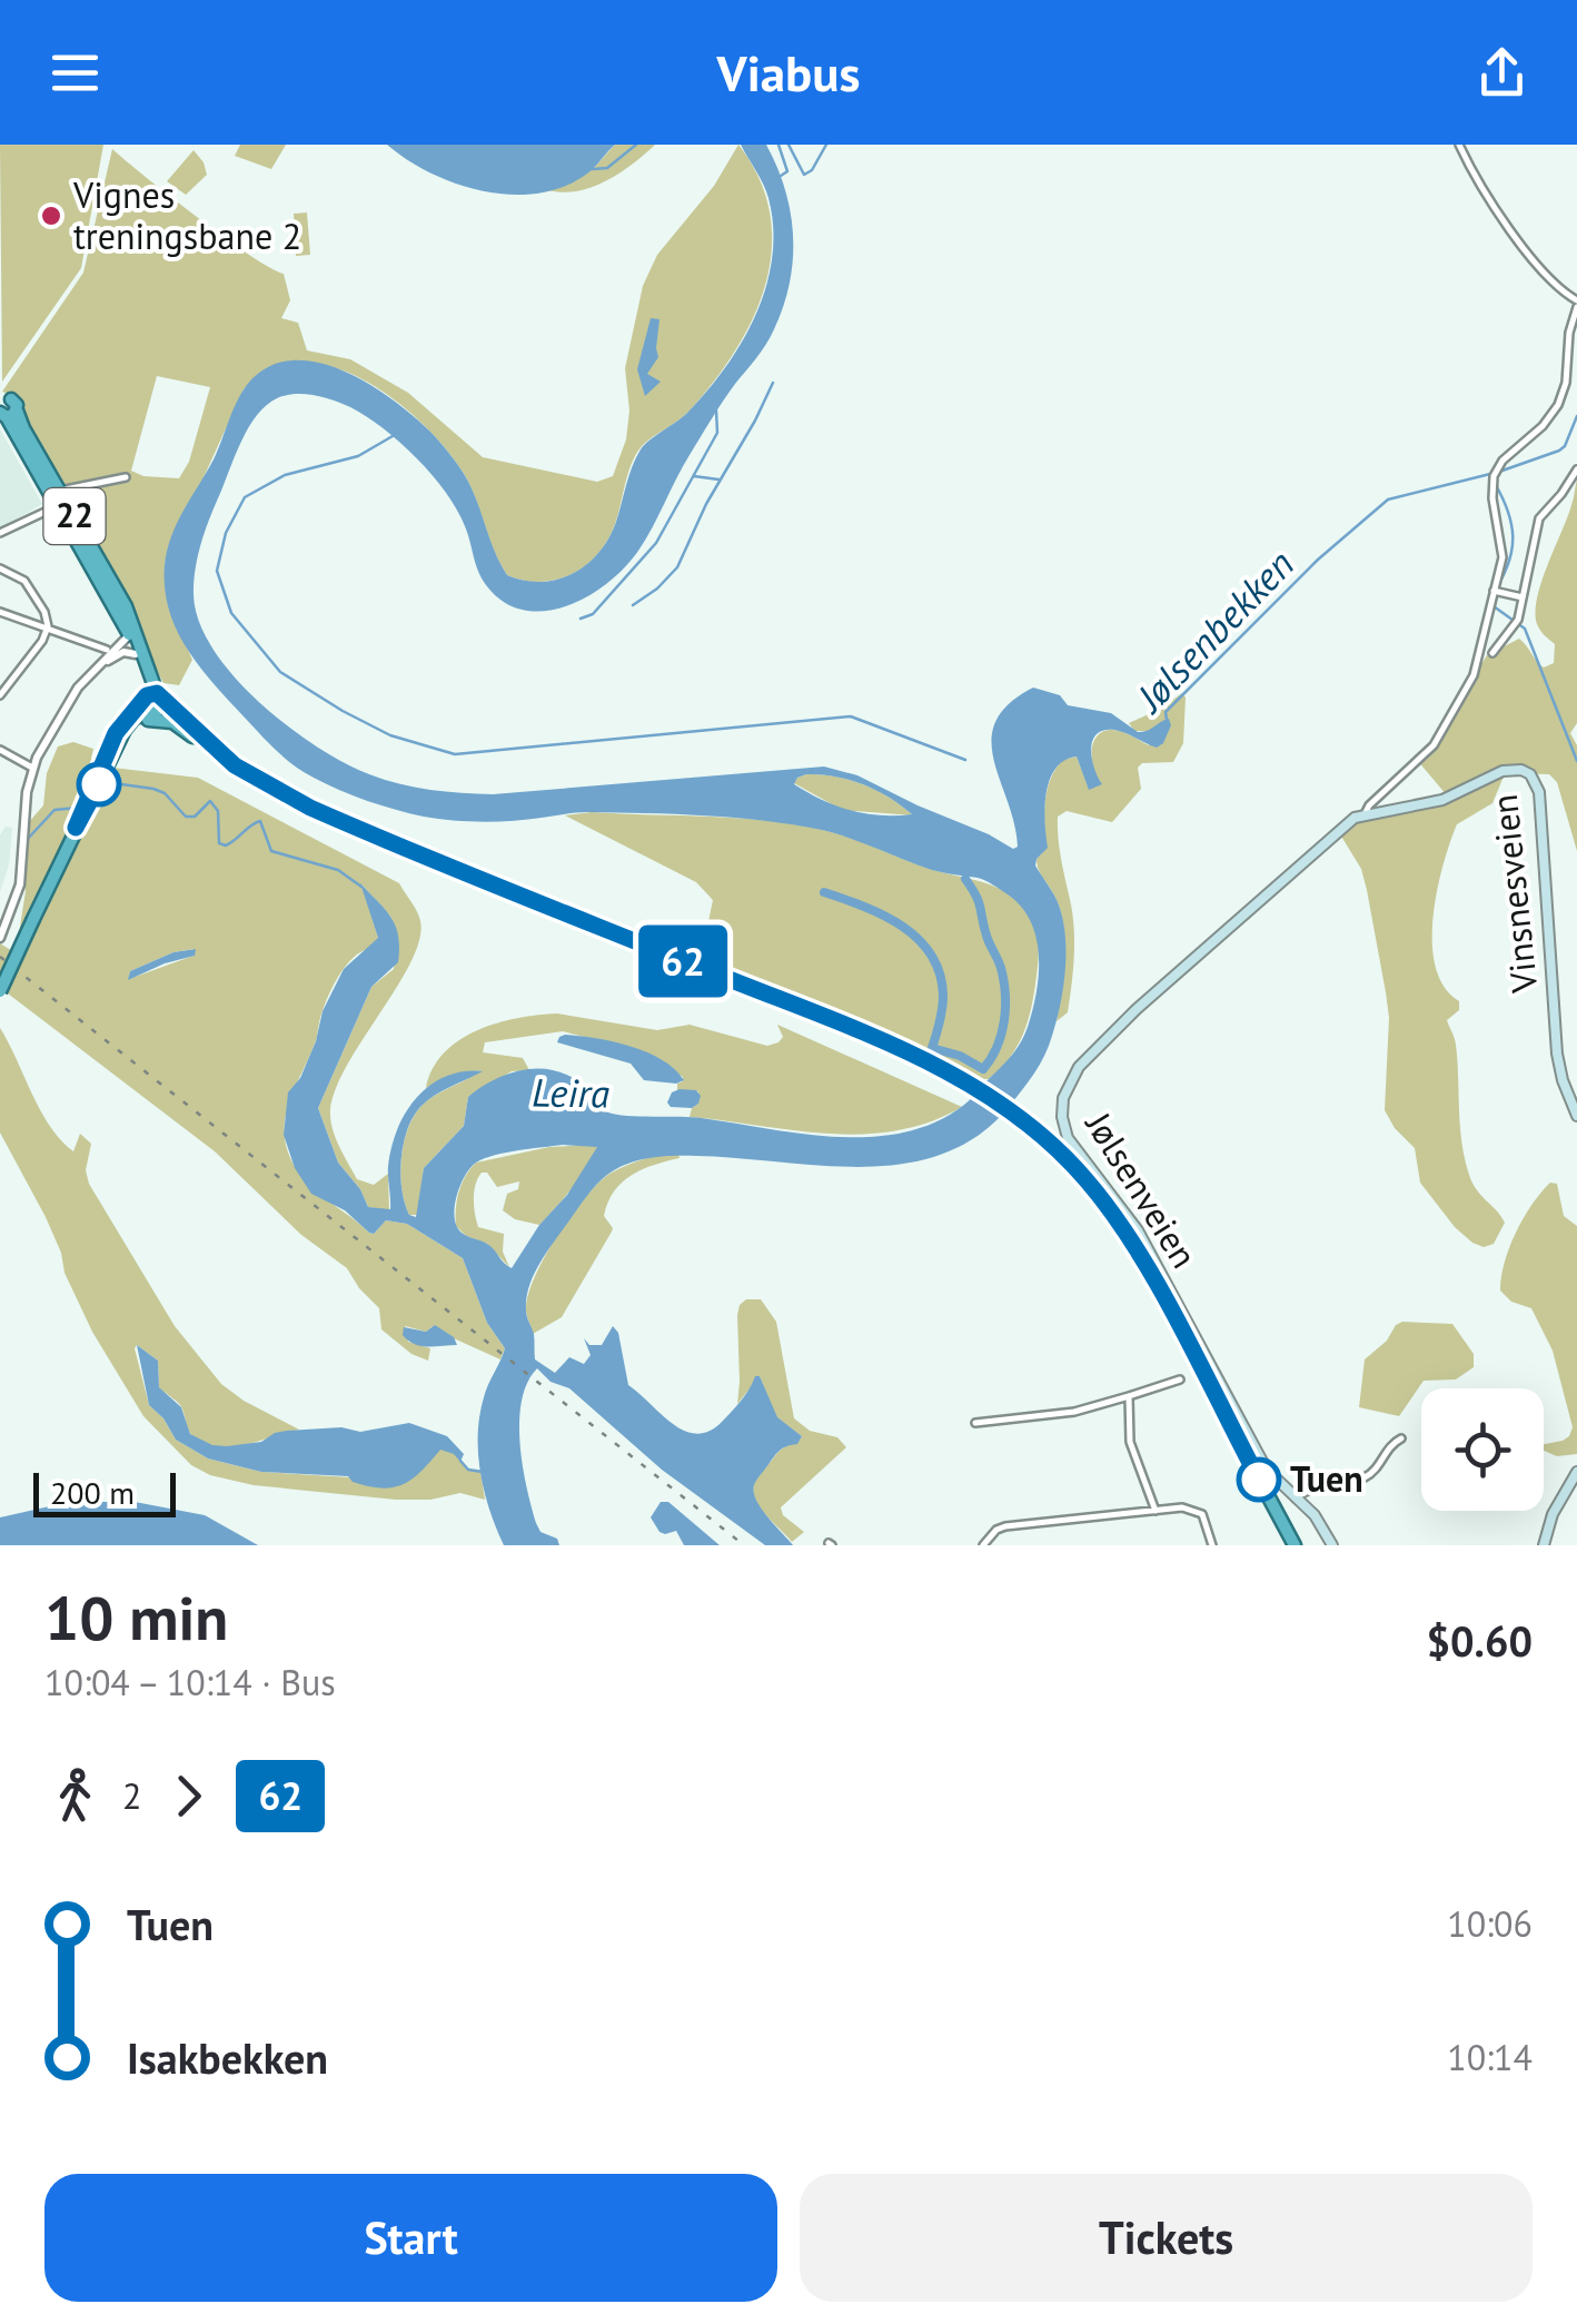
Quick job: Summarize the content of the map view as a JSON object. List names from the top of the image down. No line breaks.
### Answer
{"streets":{"highway":["22"],"main road":["Vinsnesveien","Jølsenveien"]},"crossings":[["Vinsnesveien","Jølsenveien"]],"water":["Jølsenbekken","Leira"],"places":["Vignes treningsbane 2","Tuen"],"lines":["bus line 62"],"scale_bar":"200 m","page":{"header":"Viabus","on_map":"62","scale":"200 m","heading":["10 min","10:04 – 10:14 · Bus","$0.60"],"legs":["2","62"],"list":[{"name":"Tuen","value":"10:06"},{"name":"Isakbekken","value":"10:14"}],"buttons":["Start","Tickets"]}}
